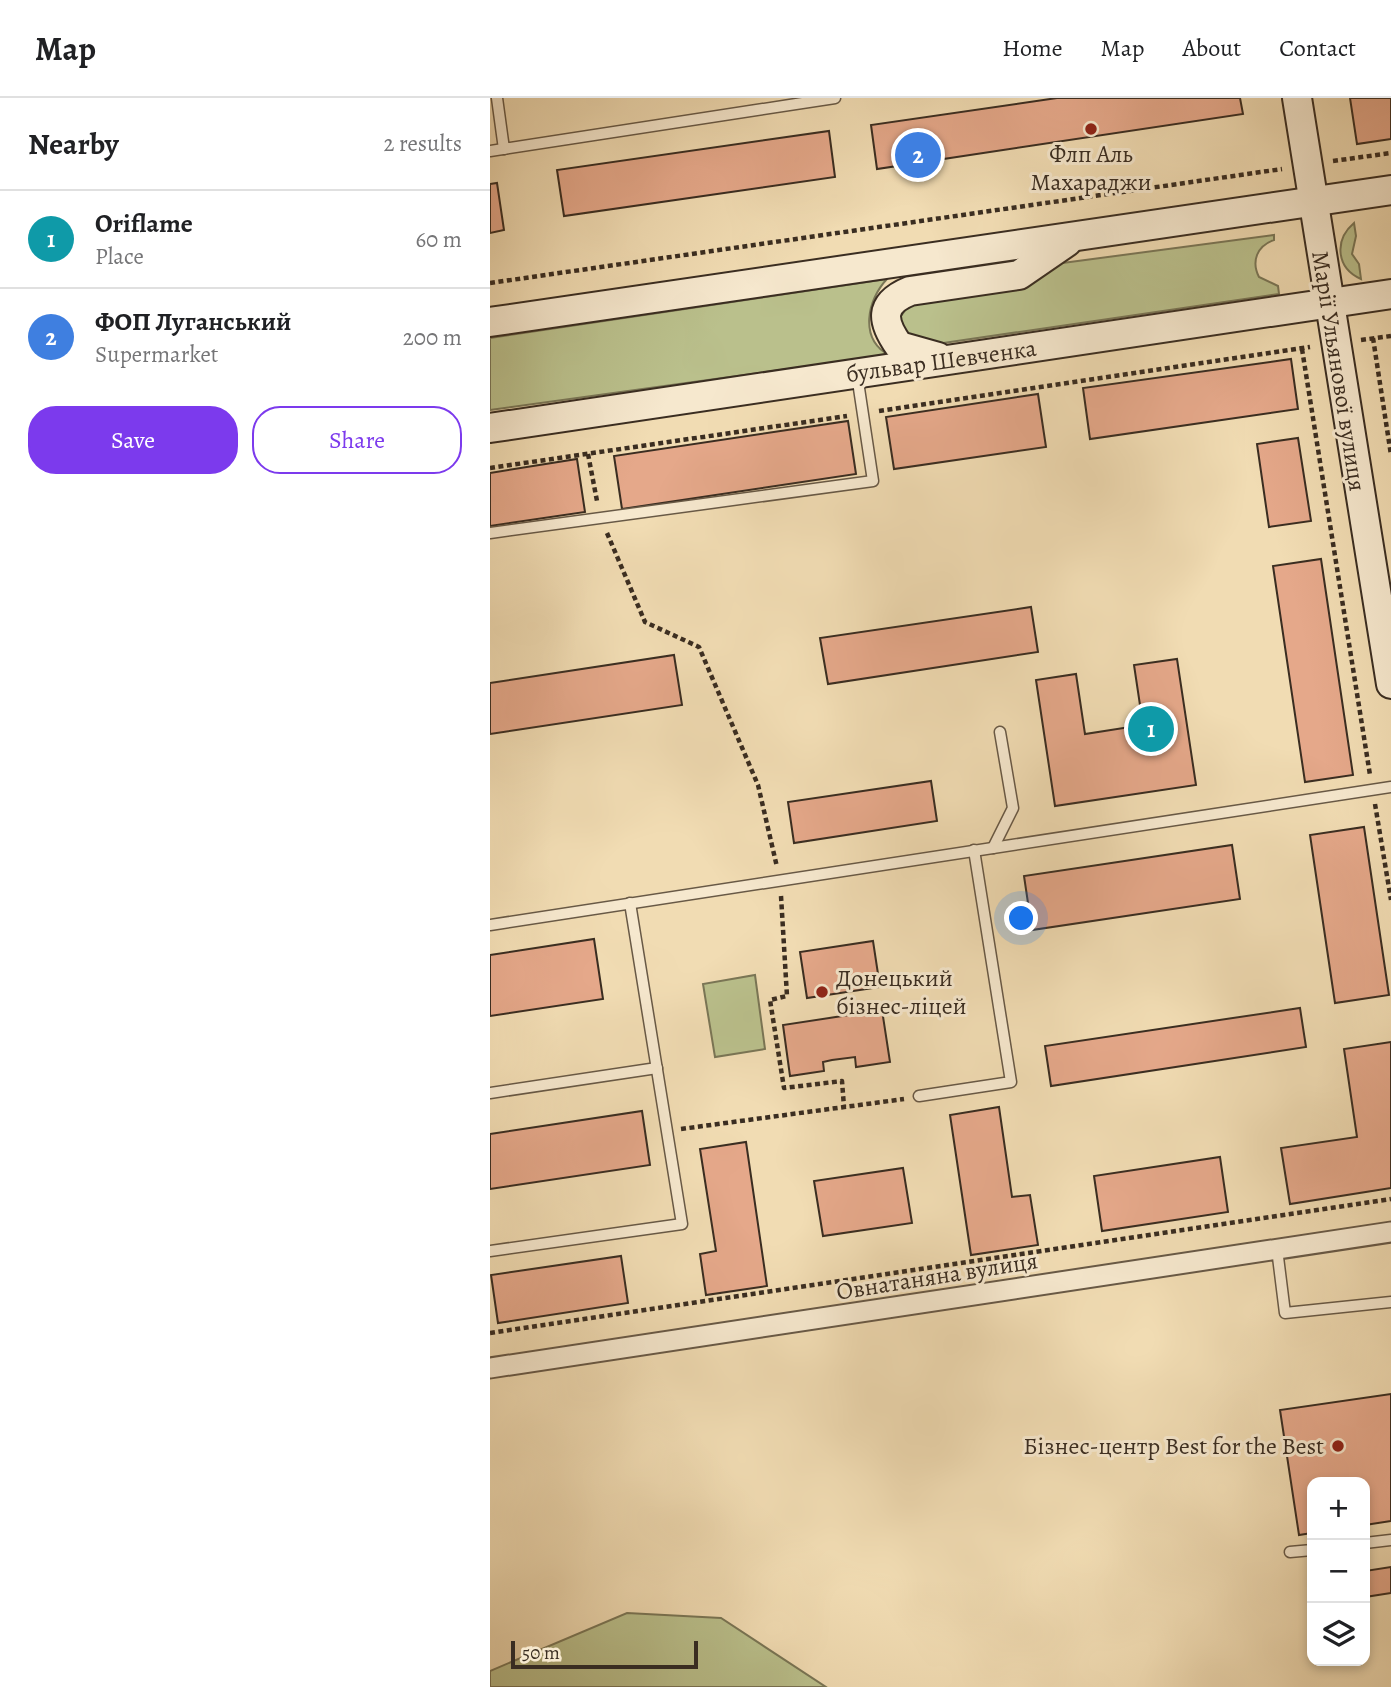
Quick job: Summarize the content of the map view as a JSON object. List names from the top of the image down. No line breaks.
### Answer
{"streets":{"main road":["бульвар Шевченка","Марії Ульянової вулиця"],"street":["Овнатаняна вулиця"]},"crossings":[["бульвар Шевченка","Марії Ульянової вулиця"]],"places":["Флп Аль Махараджи","Донецький бізнес-ліцей","Бізнес-центр Best for the Best"],"scale_bar":"50 m","page":{"header":"Map","nav":["Home","Map","About","Contact"],"heading":["Nearby","2 results"],"pins":["2","1"],"list":[{"mark":"1","name":"Oriflame","note":"Place","value":"60 m"},{"mark":"2","name":"ФОП Луганський","note":"Supermarket","value":"200 m"}],"buttons":["Save","Share"],"map_buttons":["+","−"],"scale":"50 m"}}
